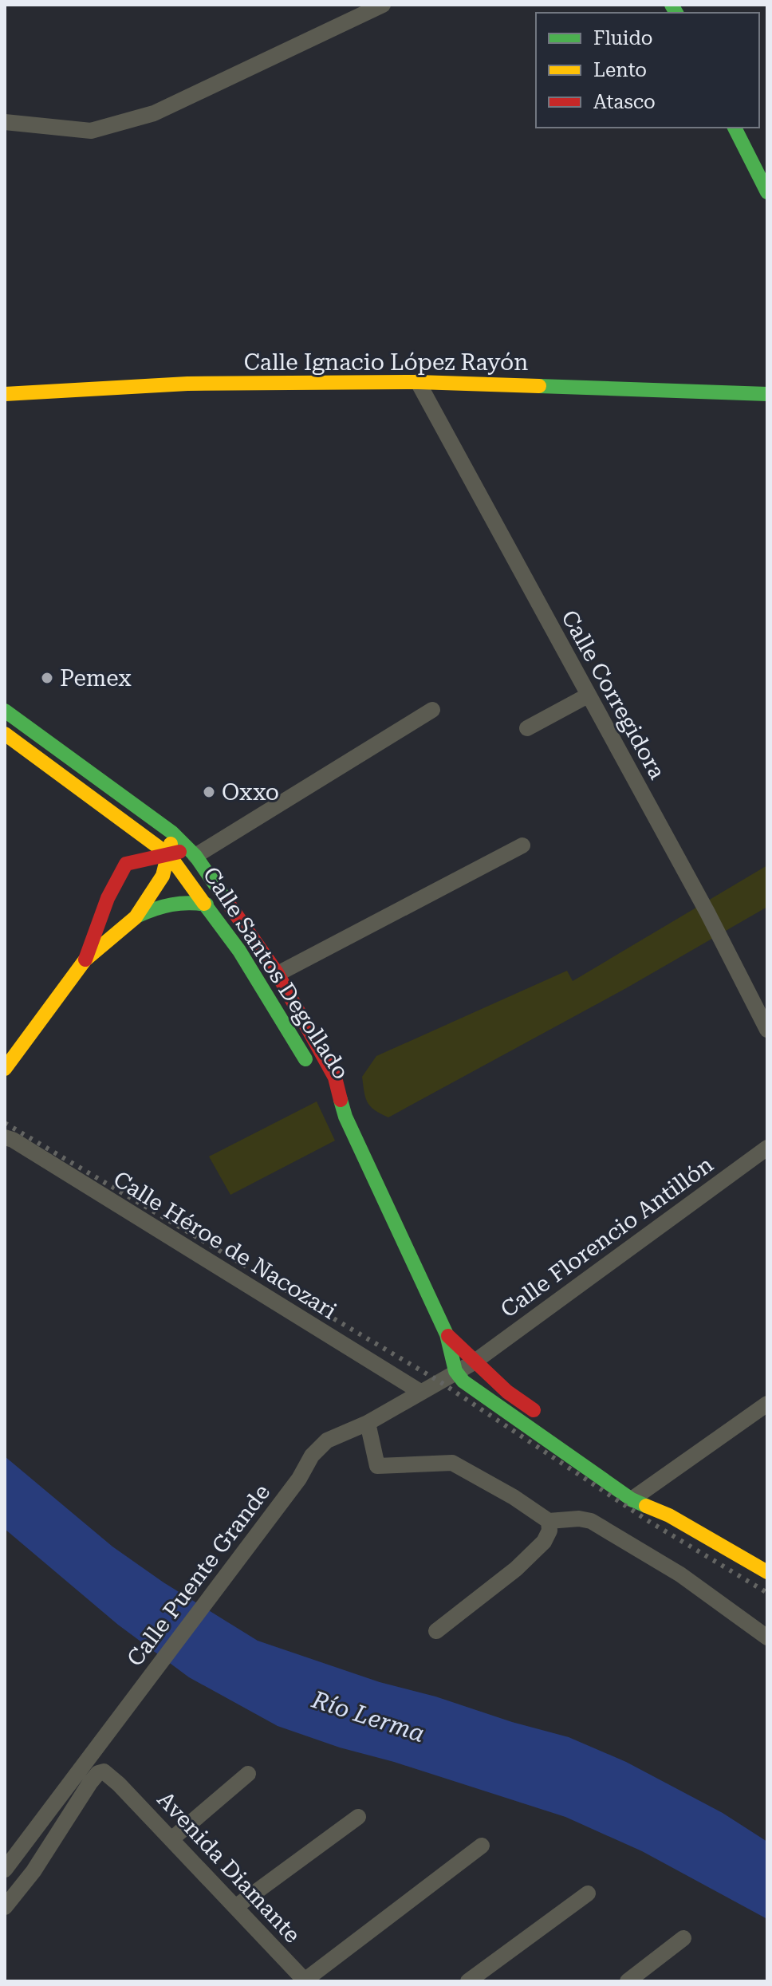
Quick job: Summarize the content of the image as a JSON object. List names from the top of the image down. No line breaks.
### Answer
{"streets":{"main road":["Calle Ignacio López Rayón","Calle Santos Degollado"],"street":["Calle Corregidora","Calle Florencio Antillón","Calle Héroe de Nacozari","Calle Puente Grande","Avenida Diamante"]},"crossings":[["Calle Ignacio López Rayón","Calle Corregidora"],["Calle Santos Degollado","Calle Florencio Antillón"],["Calle Santos Degollado","Calle Puente Grande"],["Calle Florencio Antillón","Calle Puente Grande"],["Calle Héroe de Nacozari","Calle Puente Grande"]],"water":["Río Lerma"],"places":["Pemex","Oxxo"],"legend":["Fluido","Lento","Atasco"]}
